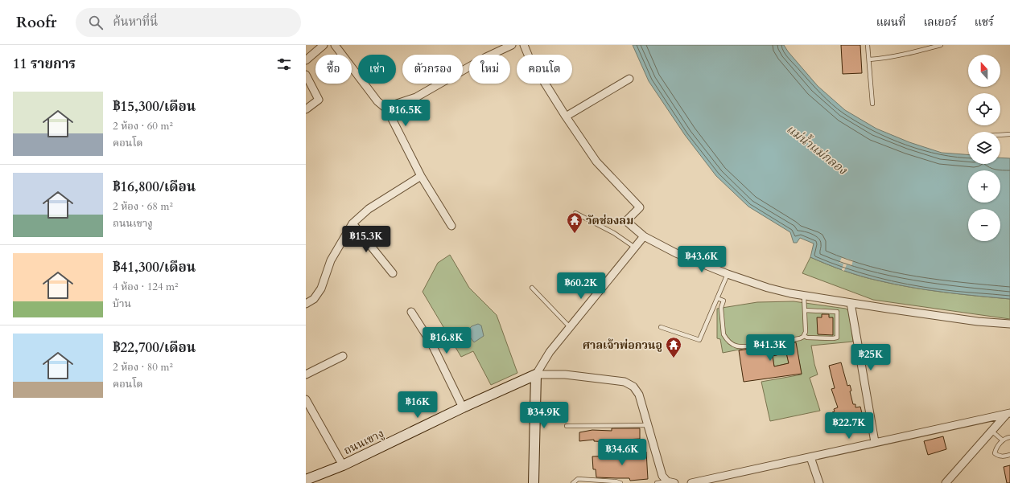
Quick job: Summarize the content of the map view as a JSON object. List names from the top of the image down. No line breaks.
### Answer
{"streets":{"street":["ถนนเขางู"]},"water":["แม่น้ำแม่กลอง"],"places":{"temple":["วัดช่องลม","ศาลเจ้าพ่อกวนอู"]},"north":"top","page":{"header":"Roofr","search":"ค้นหาที่นี่","nav":["แผนที่","เลเยอร์","แชร์"],"heading":"11 รายการ","map_buttons":["+","−"],"chip":["ซื้อ","เช่า","ตัวกรอง","ใหม่","คอนโด"],"list":[{"name":"฿15,300/เดือน","note":"2 ห้อง · 60 m² · คอนโด"},{"name":"฿16,800/เดือน","note":"2 ห้อง · 68 m² · ถนนเขางู"},{"name":"฿41,300/เดือน","note":"4 ห้อง · 124 m² · บ้าน"},{"name":"฿22,700/เดือน","note":"2 ห้อง · 80 m² · คอนโด"}],"price":["฿16.5K","฿15.3K","฿43.6K","฿60.2K","฿16.8K","฿41.3K","฿25K","฿16K","฿34.9K","฿22.7K","฿34.6K"]}}
